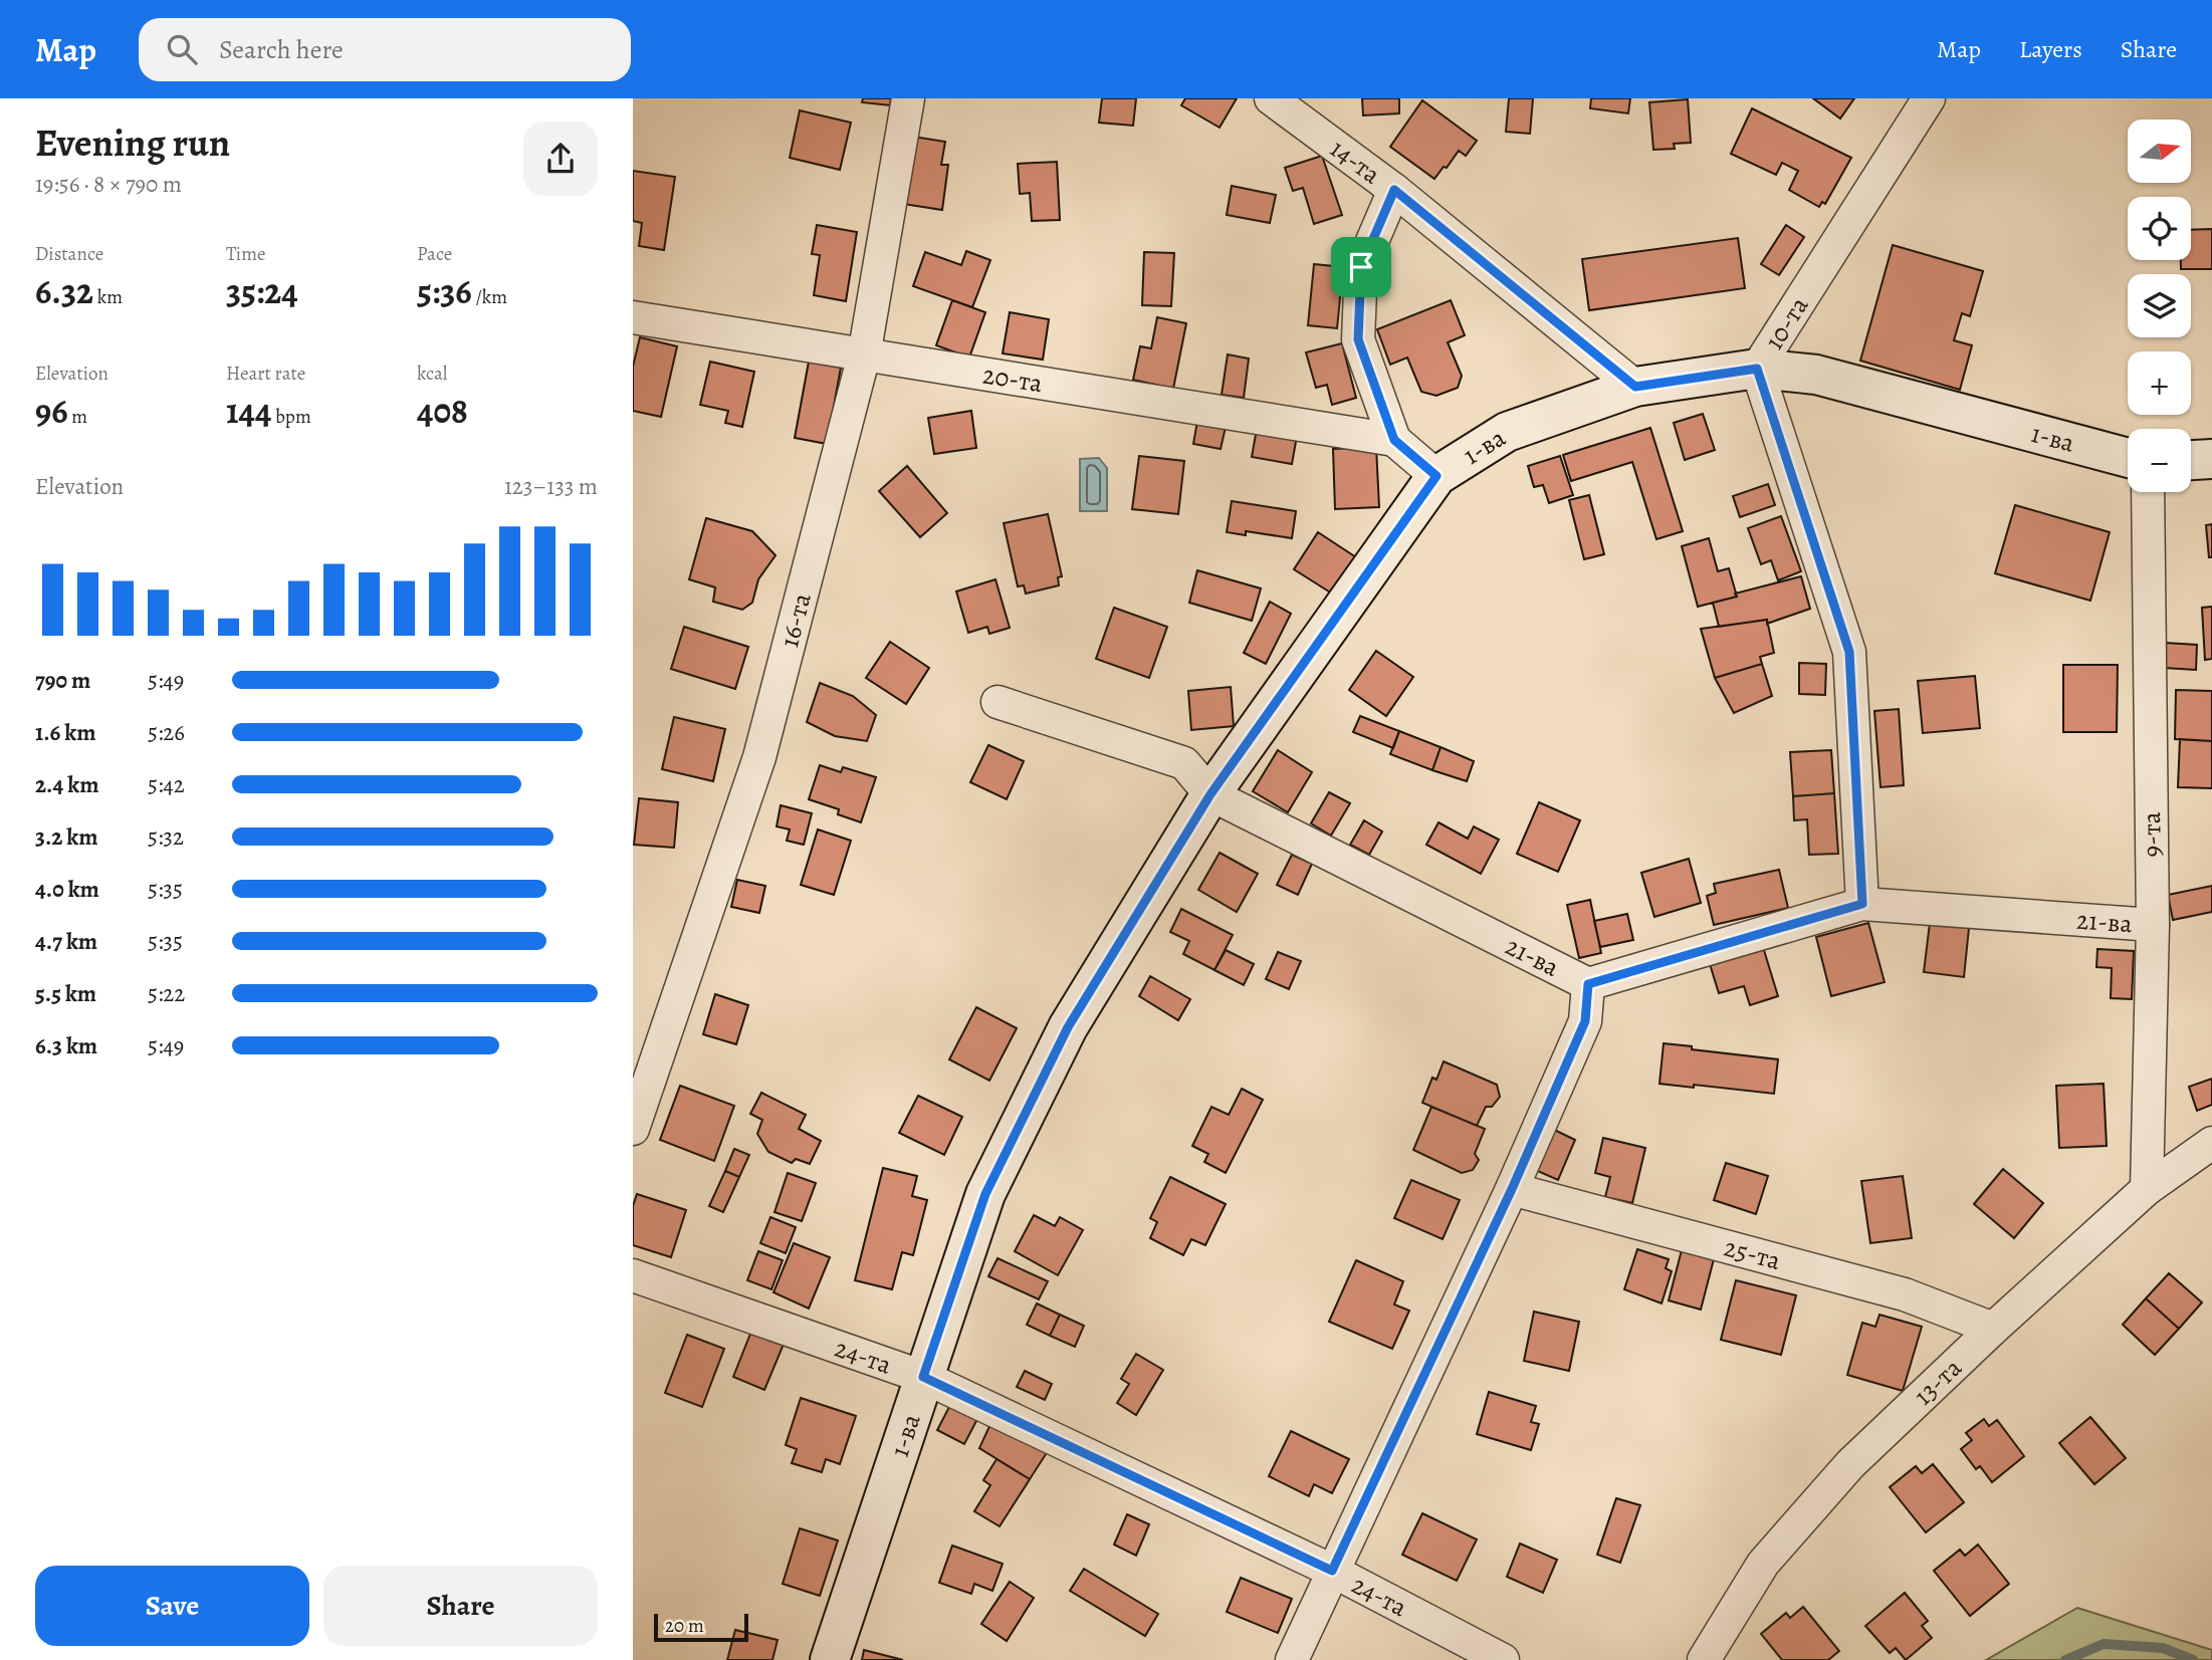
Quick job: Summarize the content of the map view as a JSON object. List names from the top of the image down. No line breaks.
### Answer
{"streets":{"street":["14-та","10-та","20-та","1-ва","16-та","9-та","21-ва","25-та","24-та","13-та"]},"crossings":[["14-та","1-ва"],["10-та","1-ва"],["10-та","21-ва"],["20-та","16-та"],["1-ва","21-ва"],["1-ва","24-та"],["9-та","21-ва"],["9-та","13-та"],["25-та","13-та"]],"scale_bar":"20 m","north":"right","page":{"header":"Map","search":"Search here","nav":["Map","Layers","Share"],"heading":["Evening run","19:56 · 8 × 790 m"],"map_buttons":["+","−"],"stats":[["Distance","6.32 km"],["Time","35:24"],["Pace","5:36 /km"],["Elevation","96 m"],["Heart rate","144 bpm"],["kcal","408"]],"chart":["Elevation","123–133 m"],"list":[{"name":"790 m","note":"5:49"},{"name":"1.6 km","note":"5:26"},{"name":"2.4 km","note":"5:42"},{"name":"3.2 km","note":"5:32"},{"name":"4.0 km","note":"5:35"},{"name":"4.7 km","note":"5:35"},{"name":"5.5 km","note":"5:22"},{"name":"6.3 km","note":"5:49"}],"buttons":["Save","Share"],"scale":"20 m"}}
